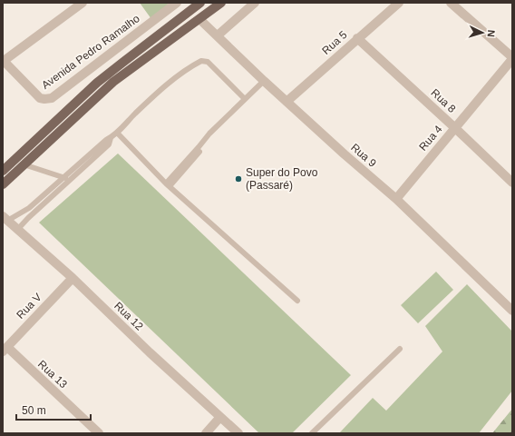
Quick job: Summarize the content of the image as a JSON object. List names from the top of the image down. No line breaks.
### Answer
{"streets":{"street":["Rua 5","Avenida Pedro Ramalho","Rua 8","Rua 4","Rua 9","Rua V","Rua 12","Rua 13"]},"crossings":[["Rua 5","Rua 8"],["Rua 5","Rua 9"],["Rua 8","Rua 4"],["Rua 4","Rua 9"],["Rua V","Rua 12"],["Rua V","Rua 13"]],"places":["Super do Povo (Passaré)"],"scale_bar":"50 m","north":"right"}
